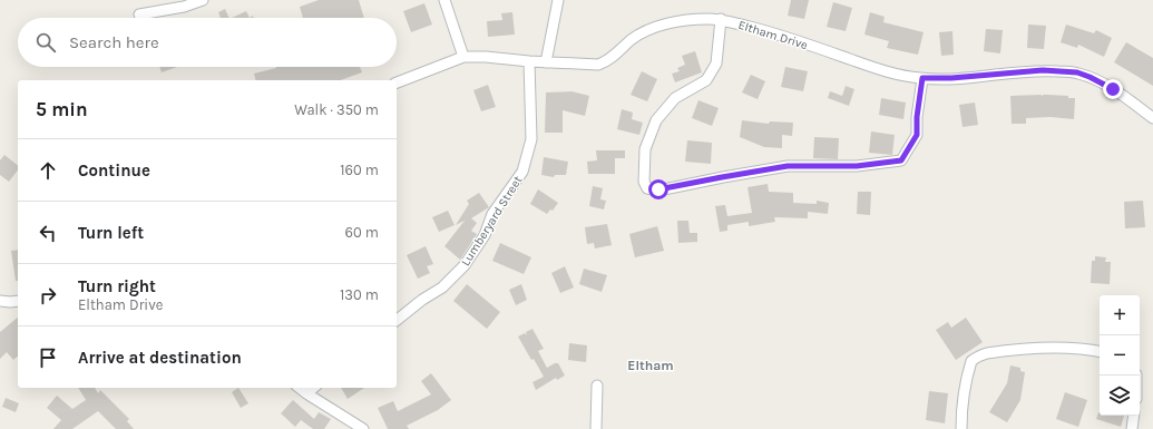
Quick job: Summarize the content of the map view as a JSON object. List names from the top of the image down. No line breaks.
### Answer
{"streets":{"street":["Eltham Drive","Lumberyard Street"]},"crossings":[["Eltham Drive","Lumberyard Street"]],"districts":["Eltham"],"page":{"search":"Search here","heading":["5 min","Walk · 350 m"],"list":[["Continue","160 m"],["Turn left","60 m"],["Turn right","Eltham Drive","130 m"],"Arrive at destination"],"map_buttons":["+","−"]}}
